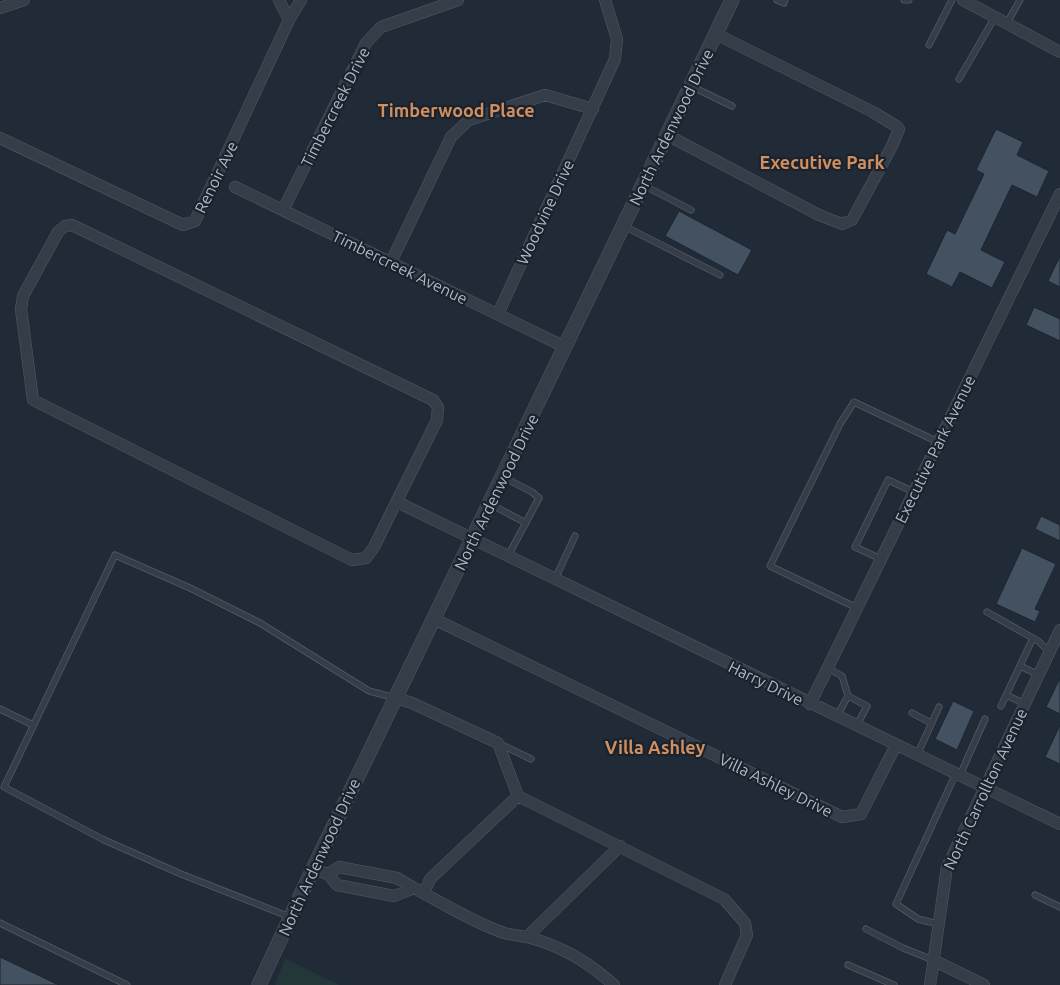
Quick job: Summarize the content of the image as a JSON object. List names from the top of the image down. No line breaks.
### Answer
{"streets":{"street":["Timbercreek Drive","North Ardenwood Drive","Renoir Ave","Woodvine Drive","Timbercreek Avenue","Executive Park Avenue","Harry Drive","Villa Ashley Drive","North Carrollton Avenue"]},"crossings":[["Timbercreek Drive","Timbercreek Avenue"],["North Ardenwood Drive","Timbercreek Avenue"],["North Ardenwood Drive","Harry Drive"],["North Ardenwood Drive","Villa Ashley Drive"],["Woodvine Drive","Timbercreek Avenue"],["Executive Park Avenue","Harry Drive"],["Harry Drive","Villa Ashley Drive"],["Harry Drive","North Carrollton Avenue"]],"districts":["Timberwood Place","Executive Park","Villa Ashley"]}
